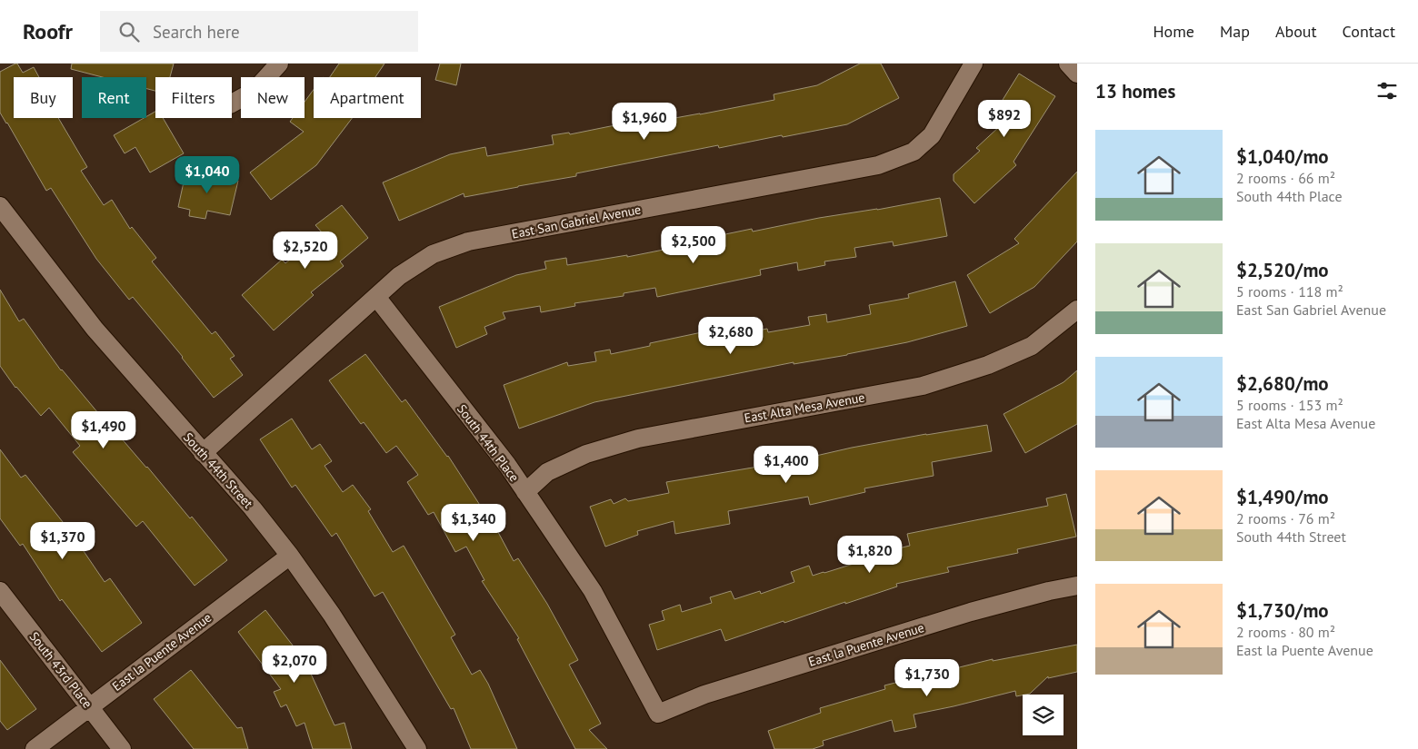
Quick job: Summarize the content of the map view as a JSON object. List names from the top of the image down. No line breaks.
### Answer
{"streets":{"street":["East San Gabriel Avenue","East Alta Mesa Avenue","South 44th Place","South 44th Street","East la Puente Avenue","South 43rd Place"]},"crossings":[["East San Gabriel Avenue","South 44th Place"],["East San Gabriel Avenue","South 44th Street"],["East Alta Mesa Avenue","South 44th Place"],["South 44th Place","East la Puente Avenue"],["South 44th Street","East la Puente Avenue"],["East la Puente Avenue","South 43rd Place"]],"page":{"header":"Roofr","search":"Search here","nav":["Home","Map","About","Contact"],"heading":"13 homes","chip":["Buy","Rent","Filters","New","Apartment"],"price":["$892","$1,960","$1,040","$2,500","$2,520","$2,680","$1,490","$1,400","$1,340","$1,370","$1,820","$2,070","$1,730"],"list":[{"name":"$1,040/mo","note":"2 rooms · 66 m² · South 44th Place"},{"name":"$2,520/mo","note":"5 rooms · 118 m² · East San Gabriel Avenue"},{"name":"$2,680/mo","note":"5 rooms · 153 m² · East Alta Mesa Avenue"},{"name":"$1,490/mo","note":"2 rooms · 76 m² · South 44th Street"},{"name":"$1,730/mo","note":"2 rooms · 80 m² · East la Puente Avenue"}]}}
